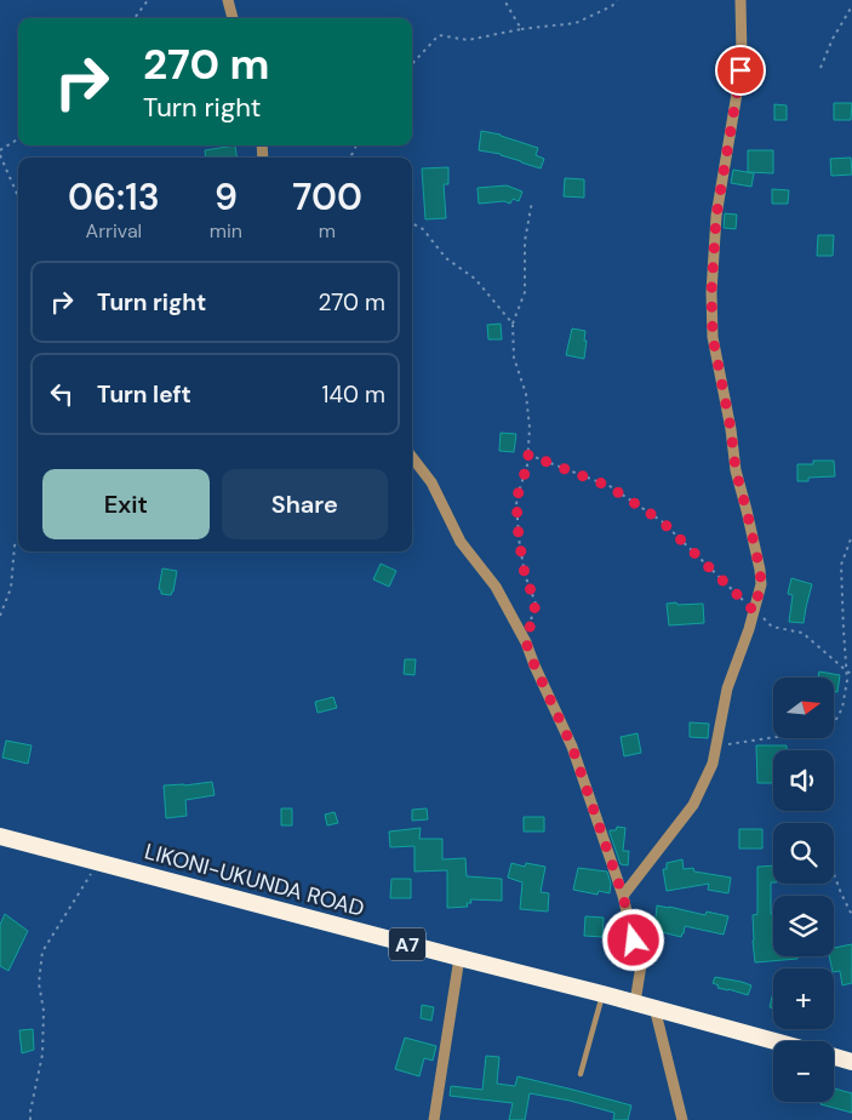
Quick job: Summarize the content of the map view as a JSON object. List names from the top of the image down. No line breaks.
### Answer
{"streets":{"highway":["LIKONI-UKUNDA ROAD","A7"]},"north":"right","page":{"turn":["270 m","Turn right"],"eta":["06:13","Arrival","9","min","700","m"],"list":[{"name":"Turn right","value":"270 m"},{"name":"Turn left","value":"140 m"}],"buttons":["Exit","Share"],"map_buttons":["+","−"]}}
